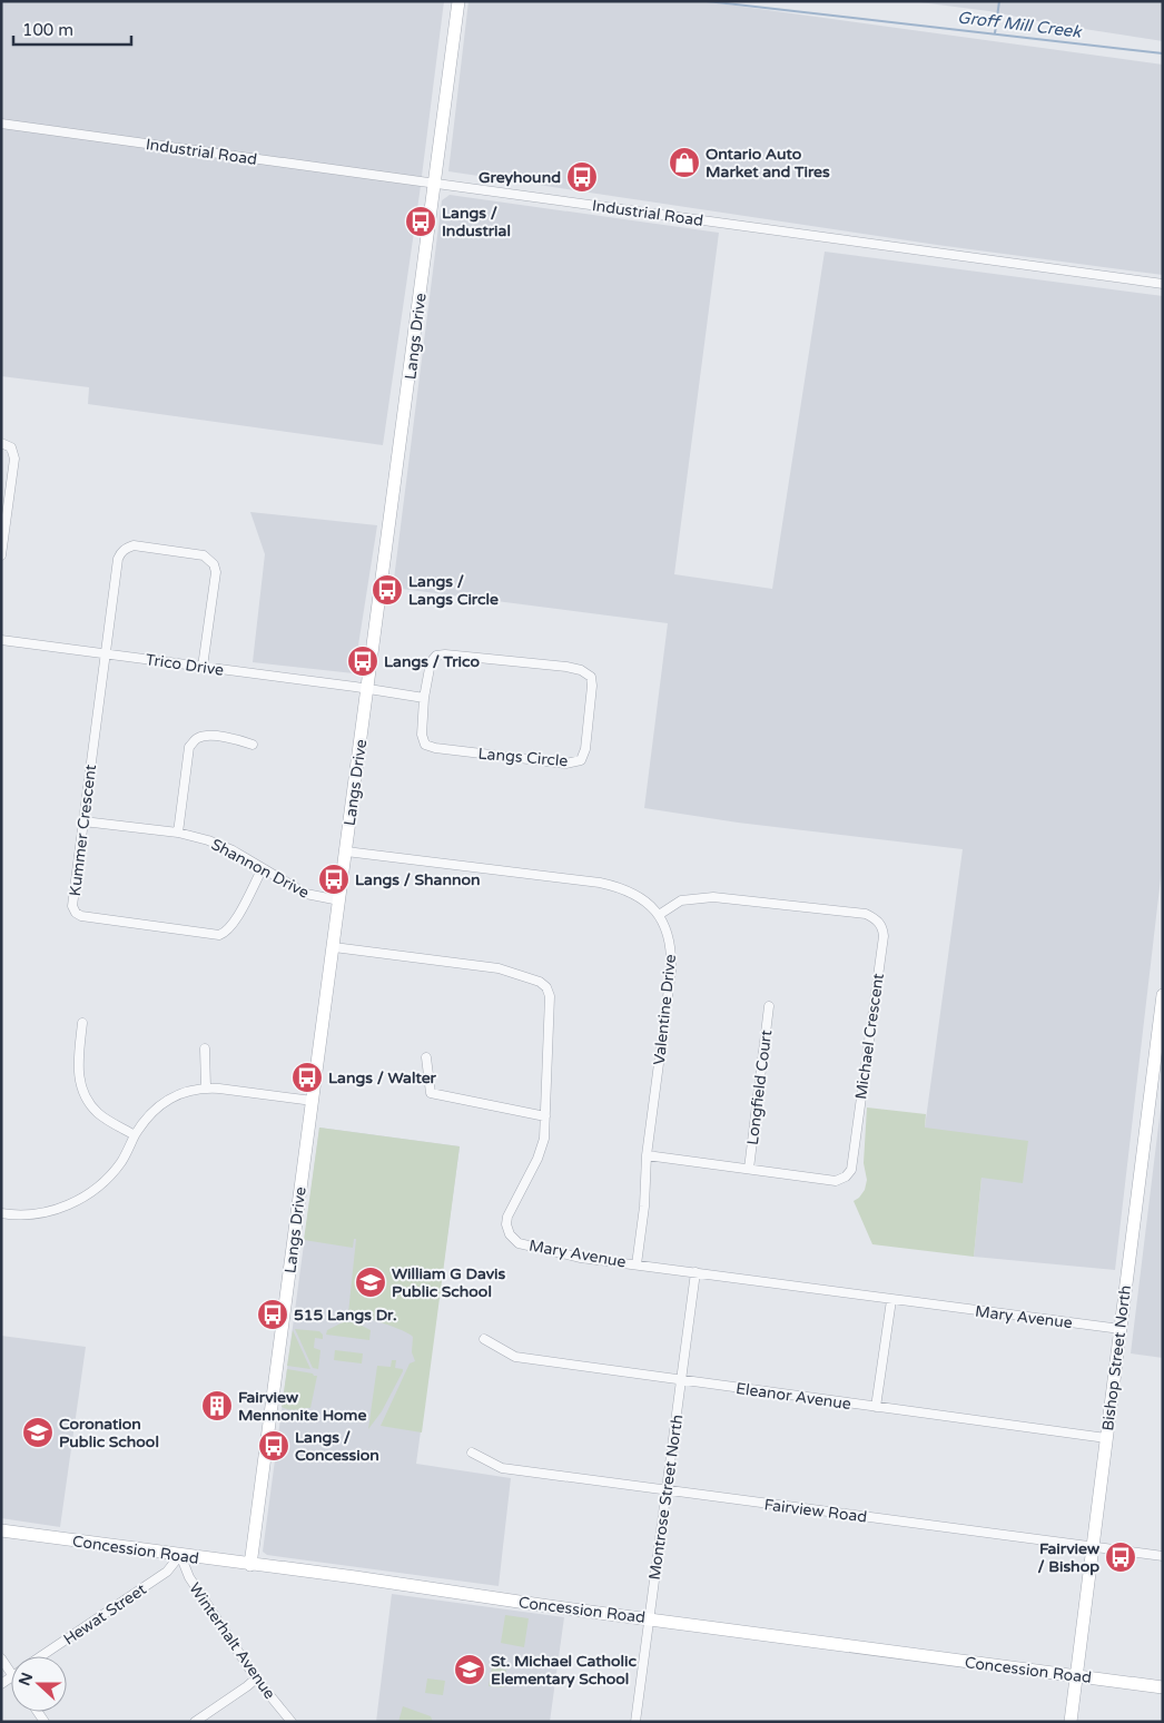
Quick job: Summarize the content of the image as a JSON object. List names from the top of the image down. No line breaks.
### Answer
{"streets":{"main road":["Langs Drive","Bishop Street North","Concession Road"],"street":["Industrial Road","Trico Drive","Langs Circle","Kummer Crescent","Shannon Drive","Valentine Drive","Michael Crescent","Longfield Court","Mary Avenue","Eleanor Avenue","Montrose Street North","Fairview Road","Hewat Street","Winterhalt Avenue"]},"crossings":[["Industrial Road","Langs Drive"],["Langs Drive","Trico Drive"],["Langs Drive","Shannon Drive"],["Langs Drive","Valentine Drive"],["Langs Drive","Mary Avenue"],["Langs Drive","Concession Road"],["Trico Drive","Kummer Crescent"],["Kummer Crescent","Shannon Drive"],["Valentine Drive","Michael Crescent"],["Valentine Drive","Mary Avenue"],["Michael Crescent","Longfield Court"],["Mary Avenue","Bishop Street North"],["Mary Avenue","Montrose Street North"],["Bishop Street North","Eleanor Avenue"],["Bishop Street North","Fairview Road"],["Bishop Street North","Concession Road"],["Eleanor Avenue","Montrose Street North"],["Montrose Street North","Fairview Road"],["Montrose Street North","Concession Road"],["Concession Road","Hewat Street"],["Concession Road","Winterhalt Avenue"],["Hewat Street","Winterhalt Avenue"]],"water":["Groff Mill Creek"],"places":{"shop":["Ontario Auto Market and Tires"],"bus stop":["Greyhound","Langs / Industrial","Langs / Langs Circle","Langs / Trico","Langs / Shannon","Langs / Walter","515 Langs Dr.","Langs / Concession","Fairview / Bishop"],"school or university":["William G Davis Public School","Coronation Public School","St. Michael Catholic Elementary School"],"building":["Fairview Mennonite Home"]},"scale_bar":"100 m","north":"left"}
